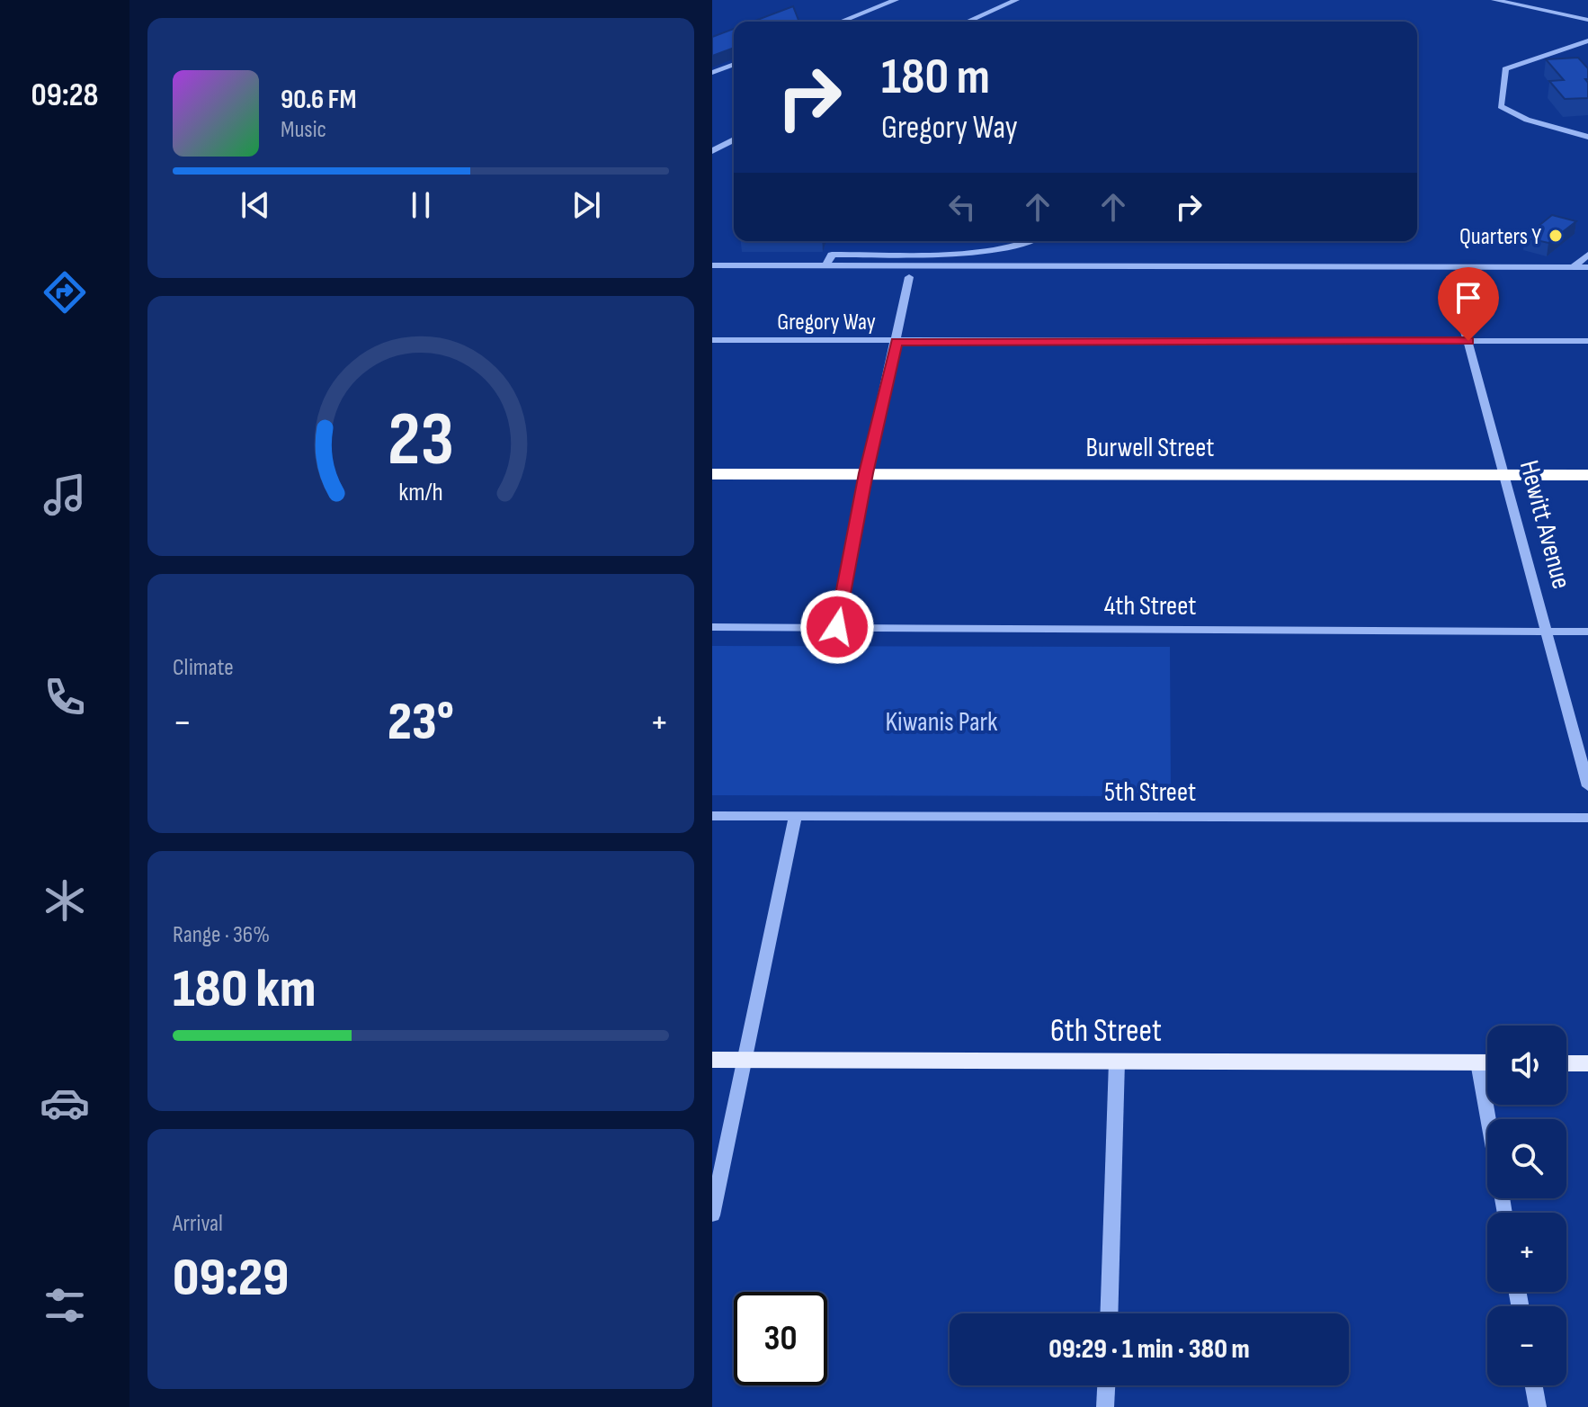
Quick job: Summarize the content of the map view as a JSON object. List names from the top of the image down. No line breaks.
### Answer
{"streets":{"highway":["Burwell Street"],"main road":["6th Street"],"street":["Gregory Way","Hewitt Avenue","4th Street","5th Street"]},"crossings":[["Gregory Way","Hewitt Avenue"],["Burwell Street","Hewitt Avenue"],["Hewitt Avenue","4th Street"]],"parks":["Kiwanis Park"],"places":["Quarters Y"],"page":{"tabs":"09:28","turn":["180 m","Gregory Way"],"song":["90.6 FM","Music"],"tile":["Climate",["Range · 36%","180 km"],["Arrival","09:29"]],"heat":["−","23°","+"],"map_buttons":["+","−"],"limit":"30","trip":"09:29 · 1 min · 380 m","gauge":["23","km/h"]}}
